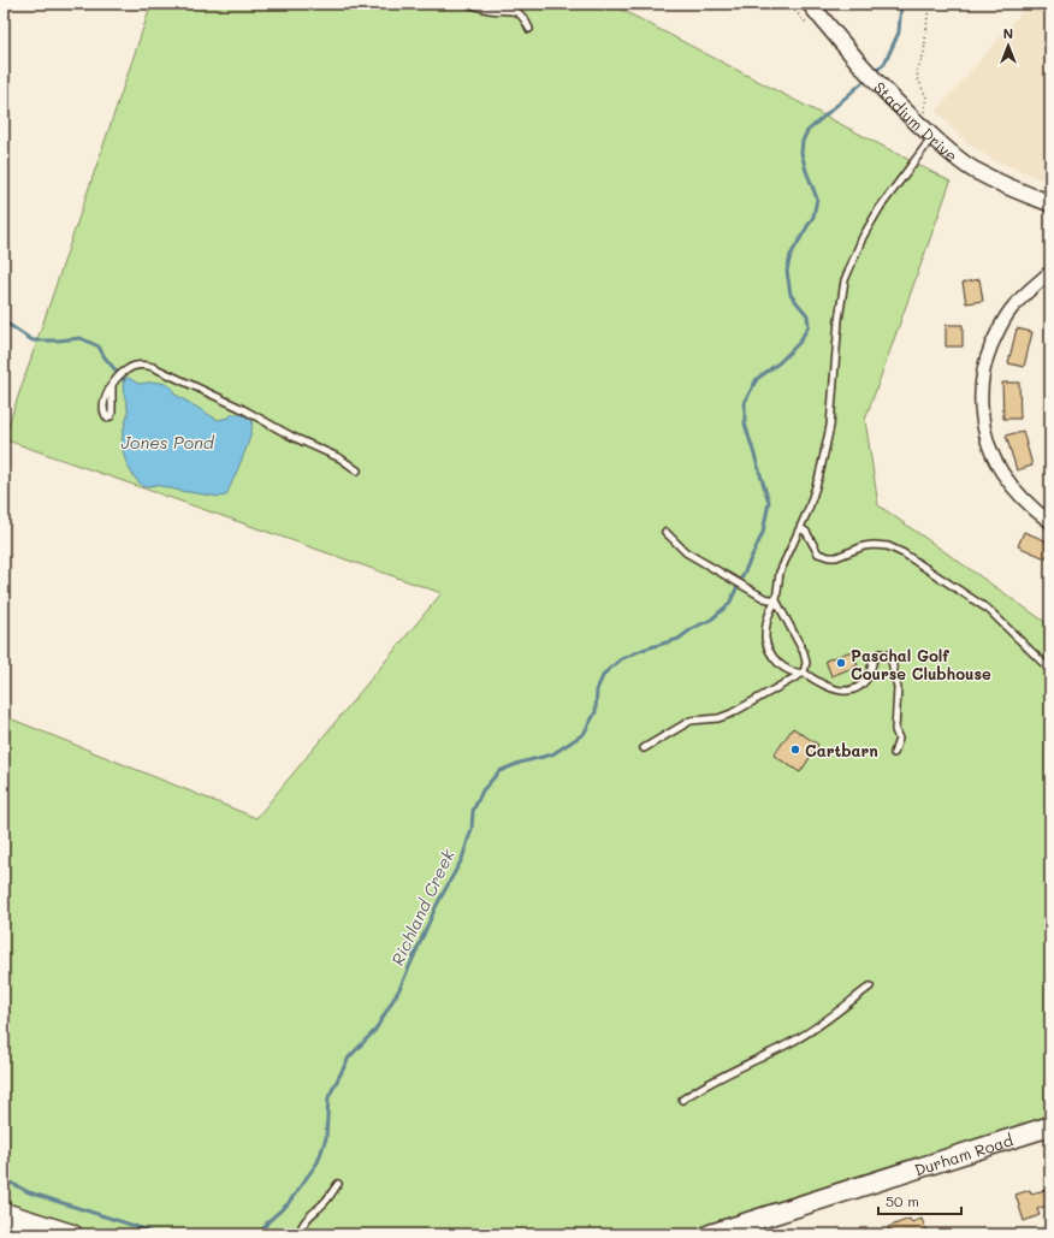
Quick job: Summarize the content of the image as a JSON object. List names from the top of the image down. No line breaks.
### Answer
{"streets":{"main road":["Durham Road"],"street":["Stadium Drive"]},"water":["Jones Pond","Richland Creek"],"places":["Paschal Golf Course Clubhouse","Cartbarn"],"scale_bar":"50 m","north":"top"}
